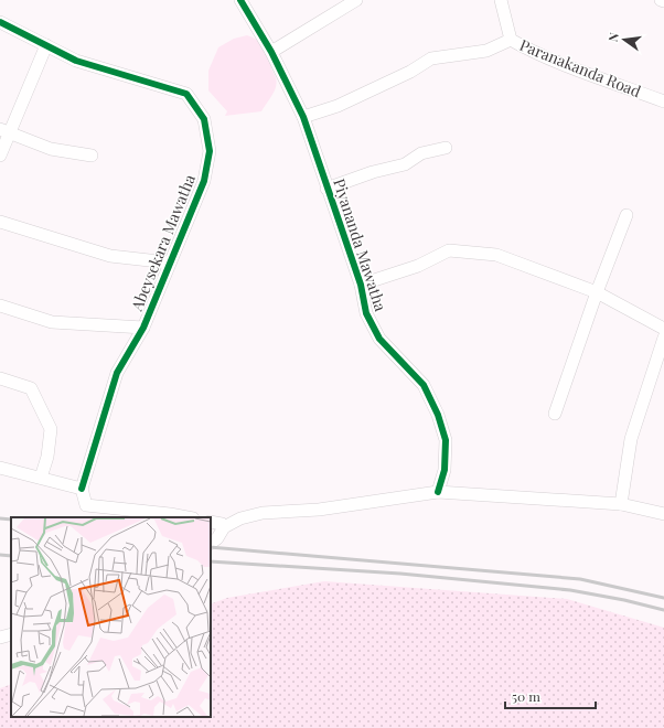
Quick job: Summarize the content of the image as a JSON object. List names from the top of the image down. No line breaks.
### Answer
{"streets":{"street":["Paranakanda Road","Abeysekara Mawatha","Piyananda Mawatha"]},"scale_bar":"50 m","north":"left"}
